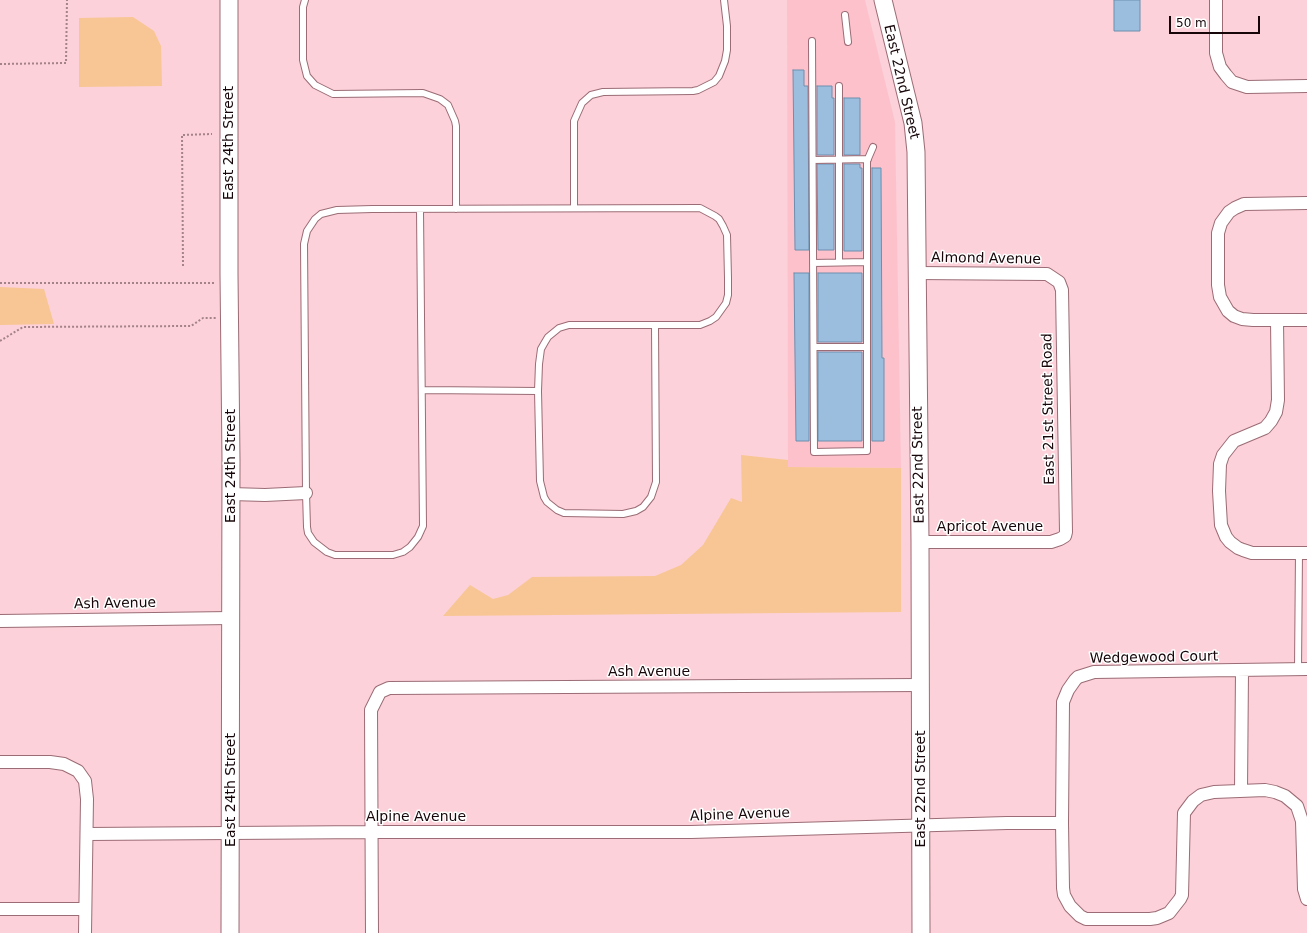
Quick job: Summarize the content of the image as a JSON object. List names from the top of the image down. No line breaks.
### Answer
{"streets":{"street":["East 22nd Street","East 24th Street","Almond Avenue","East 21st Street Road","Apricot Avenue","Ash Avenue","Wedgewood Court","Alpine Avenue"]},"crossings":[["East 22nd Street","Almond Avenue"],["East 22nd Street","Apricot Avenue"],["East 22nd Street","Ash Avenue"],["East 22nd Street","Alpine Avenue"],["East 24th Street","Ash Avenue"],["East 24th Street","Alpine Avenue"],["Almond Avenue","East 21st Street Road"],["East 21st Street Road","Apricot Avenue"],["Ash Avenue","Alpine Avenue"]],"scale_bar":"50 m"}
